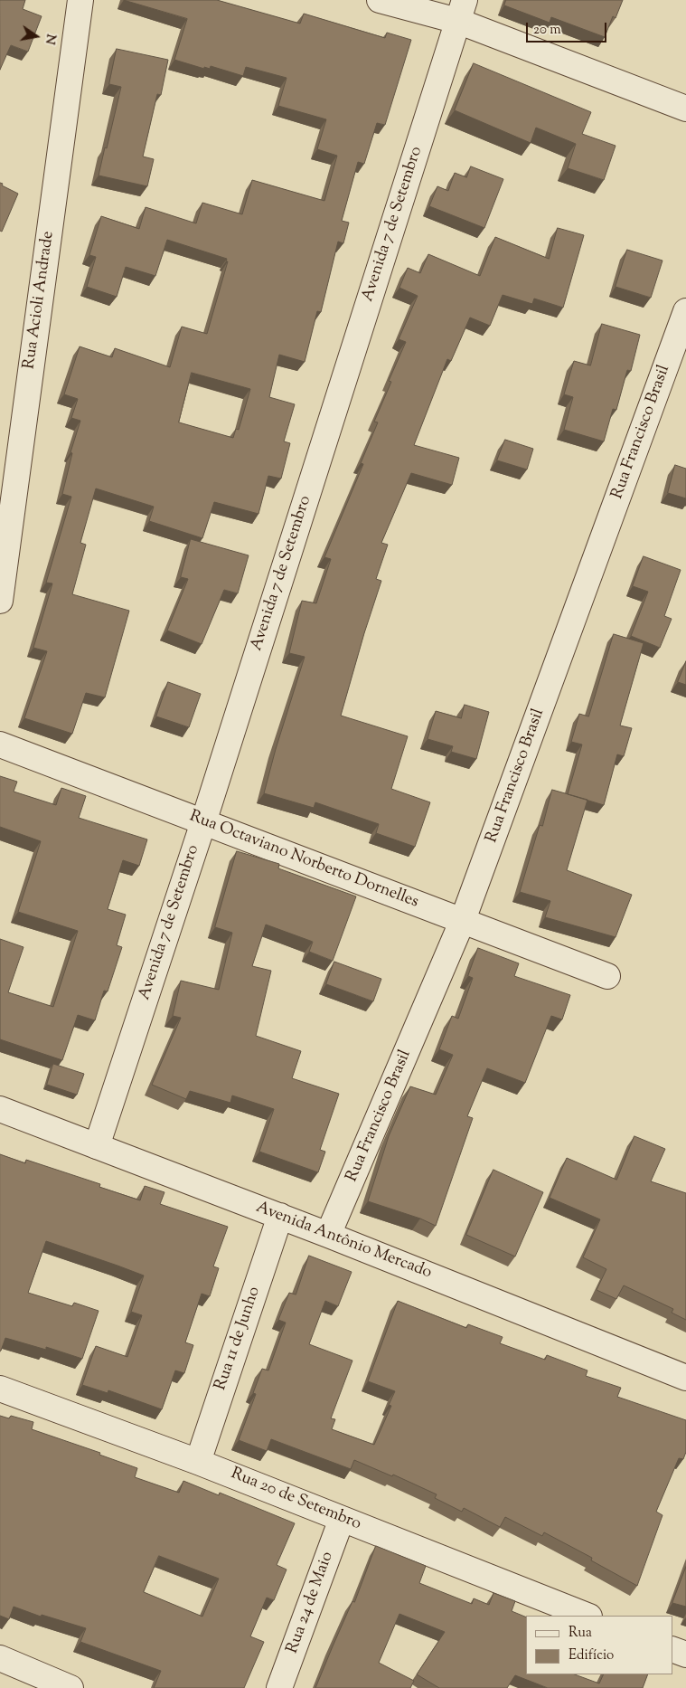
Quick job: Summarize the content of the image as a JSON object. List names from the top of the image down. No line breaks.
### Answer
{"streets":{"street":["Avenida 7 de Setembro","Rua Acioli Andrade","Rua Francisco Brasil","Rua Octaviano Norberto Dornelles","Avenida Antônio Mercado","Rua 11 de Junho","Rua 20 de Setembro","Rua 24 de Maio"]},"crossings":[["Avenida 7 de Setembro","Rua Octaviano Norberto Dornelles"],["Avenida 7 de Setembro","Avenida Antônio Mercado"],["Rua Francisco Brasil","Rua Octaviano Norberto Dornelles"],["Rua Francisco Brasil","Avenida Antônio Mercado"],["Avenida Antônio Mercado","Rua 11 de Junho"],["Rua 11 de Junho","Rua 20 de Setembro"],["Rua 20 de Setembro","Rua 24 de Maio"]],"legend":["Rua","Edifício"],"scale_bar":"20 m","north":"right"}
